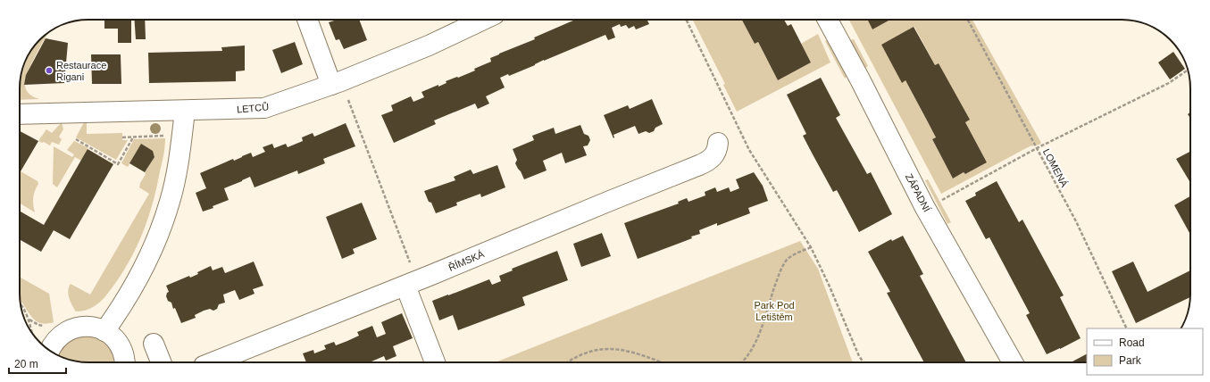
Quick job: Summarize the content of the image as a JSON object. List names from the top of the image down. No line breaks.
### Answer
{"streets":{"street":["LETCŮ","ZÁPADNÍ","ŘÍMSKÁ"],"path":["LOMENÁ"]},"parks":["Park Pod Letištěm"],"places":["Restaurace Rigani"],"legend":["Road","Park"],"scale_bar":"20 m"}
